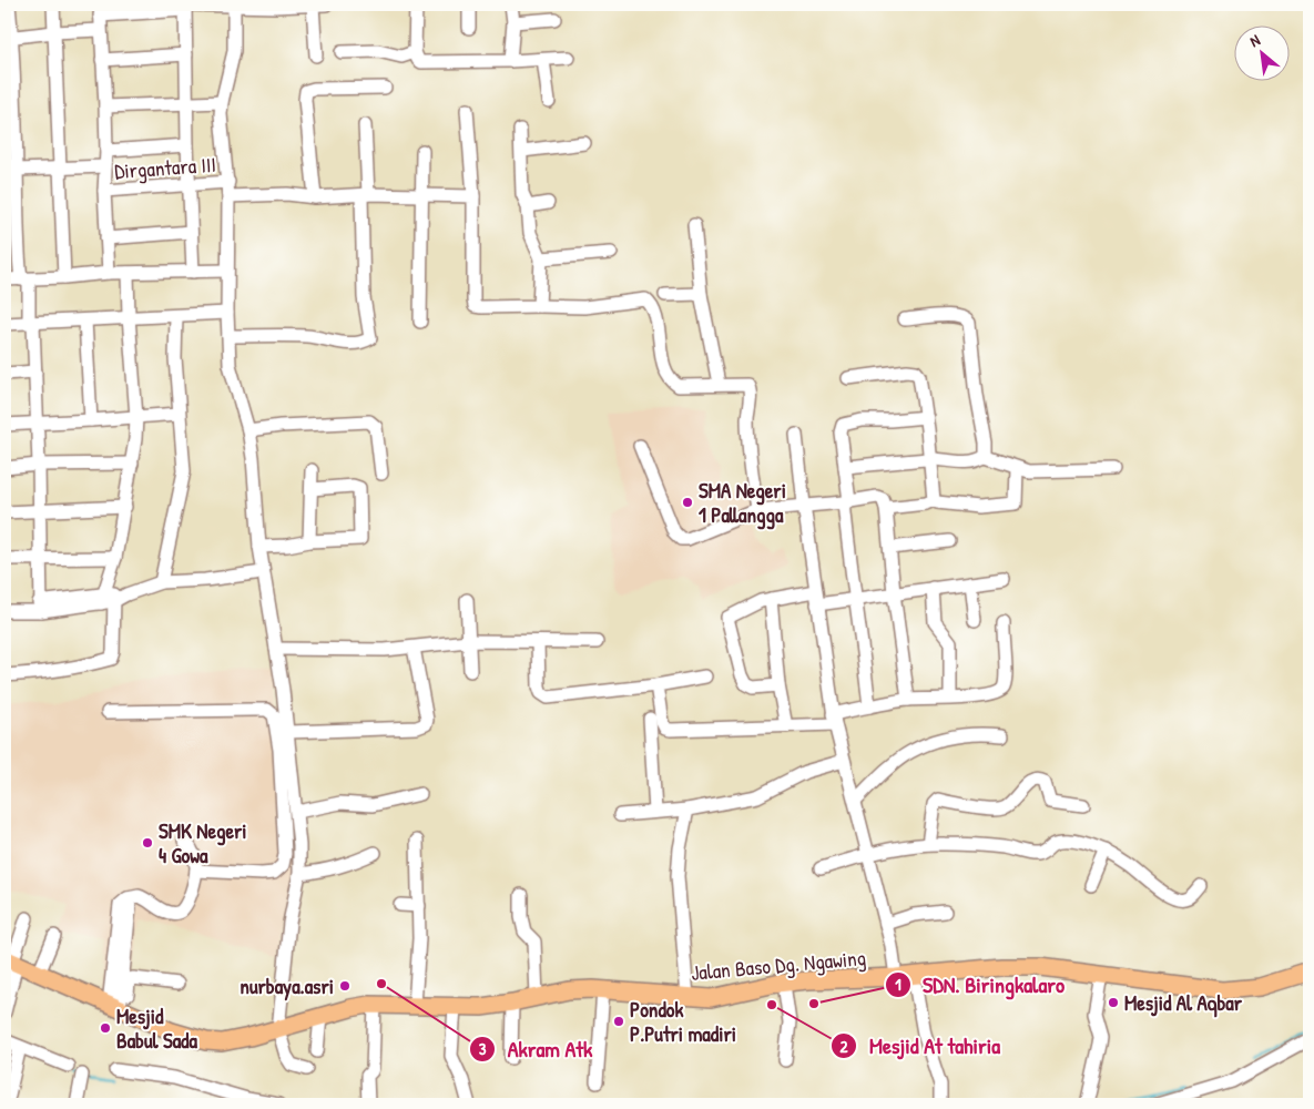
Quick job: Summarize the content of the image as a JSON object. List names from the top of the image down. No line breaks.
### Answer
{"streets":{"main road":["Jalan Baso Dg. Ngawing"],"street":["Dirgantara III"]},"places":["SMA Negeri 1 Pallangga","SMK Negeri 4 Gowa","Akram Atk","nurbaya.asri","Mesjid Al Aqbar","SDN. Biringkalaro","Mesjid At tahiria","Pondok P.Putri madiri","Mesjid Babul Sada"],"north":"top left"}
